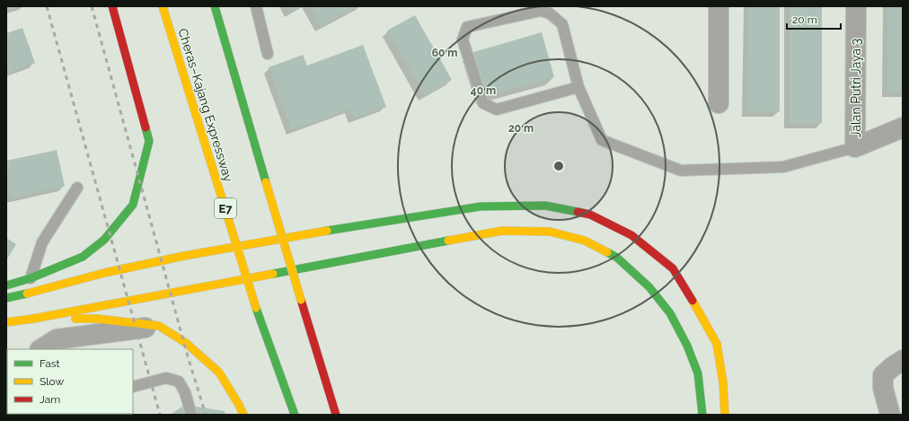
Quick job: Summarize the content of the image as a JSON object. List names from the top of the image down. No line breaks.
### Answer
{"streets":{"main road":["Cheras–Kajang Expressway","E7"],"street":["Jalan Putri Jaya 3"]},"legend":["Fast","Slow","Jam"],"scale_bar":"20 m","rings":["60 m","40 m","20 m"]}
